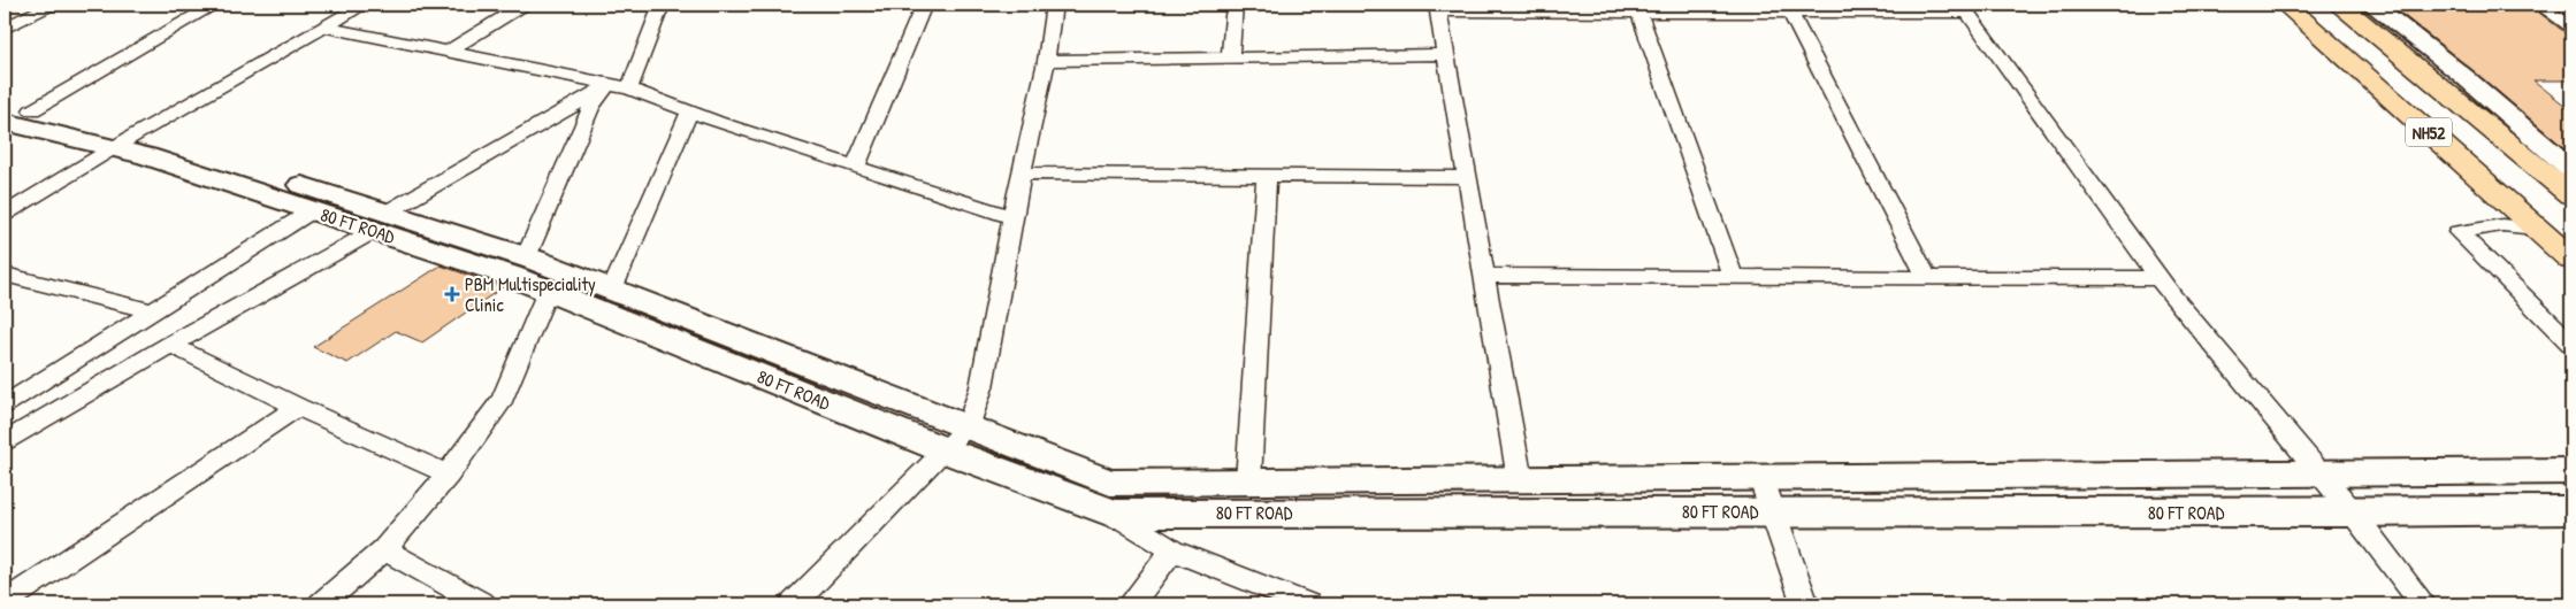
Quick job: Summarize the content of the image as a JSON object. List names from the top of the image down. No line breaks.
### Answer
{"streets":{"highway":["NH52"],"main road":["80 FT ROAD"]},"places":{"health":["PBM Multispeciality Clinic"]}}
